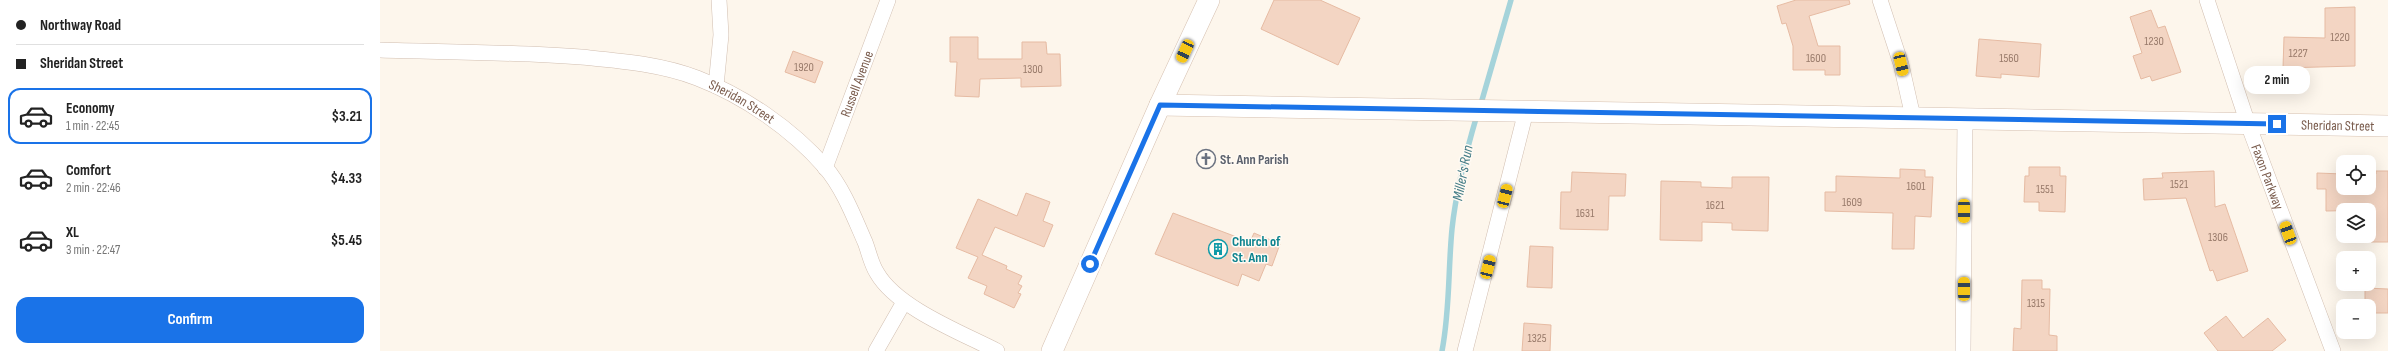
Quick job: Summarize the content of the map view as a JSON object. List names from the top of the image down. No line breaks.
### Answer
{"streets":{"street":["Russell Avenue","Sheridan Street","Faxon Parkway"]},"crossings":[["Russell Avenue","Sheridan Street"],["Sheridan Street","Faxon Parkway"]],"water":["Miller's Run"],"places":{"church":["St. Ann Parish"],"building":["Church of St. Ann"]},"house_numbers":["1220","1230","1227","1600","1560","1920","1300","1521","1601","1551","1609","1621","1631","1306","1315","1325"],"page":{"banner":["Northway Road","Sheridan Street"],"bubble":"2 min","list":[{"name":"Economy","note":"1 min · 22:45","value":"$3.21"},{"name":"Comfort","note":"2 min · 22:46","value":"$4.33"},{"name":"XL","note":"3 min · 22:47","value":"$5.45"}],"map_buttons":["+","−"],"buttons":"Confirm"}}
